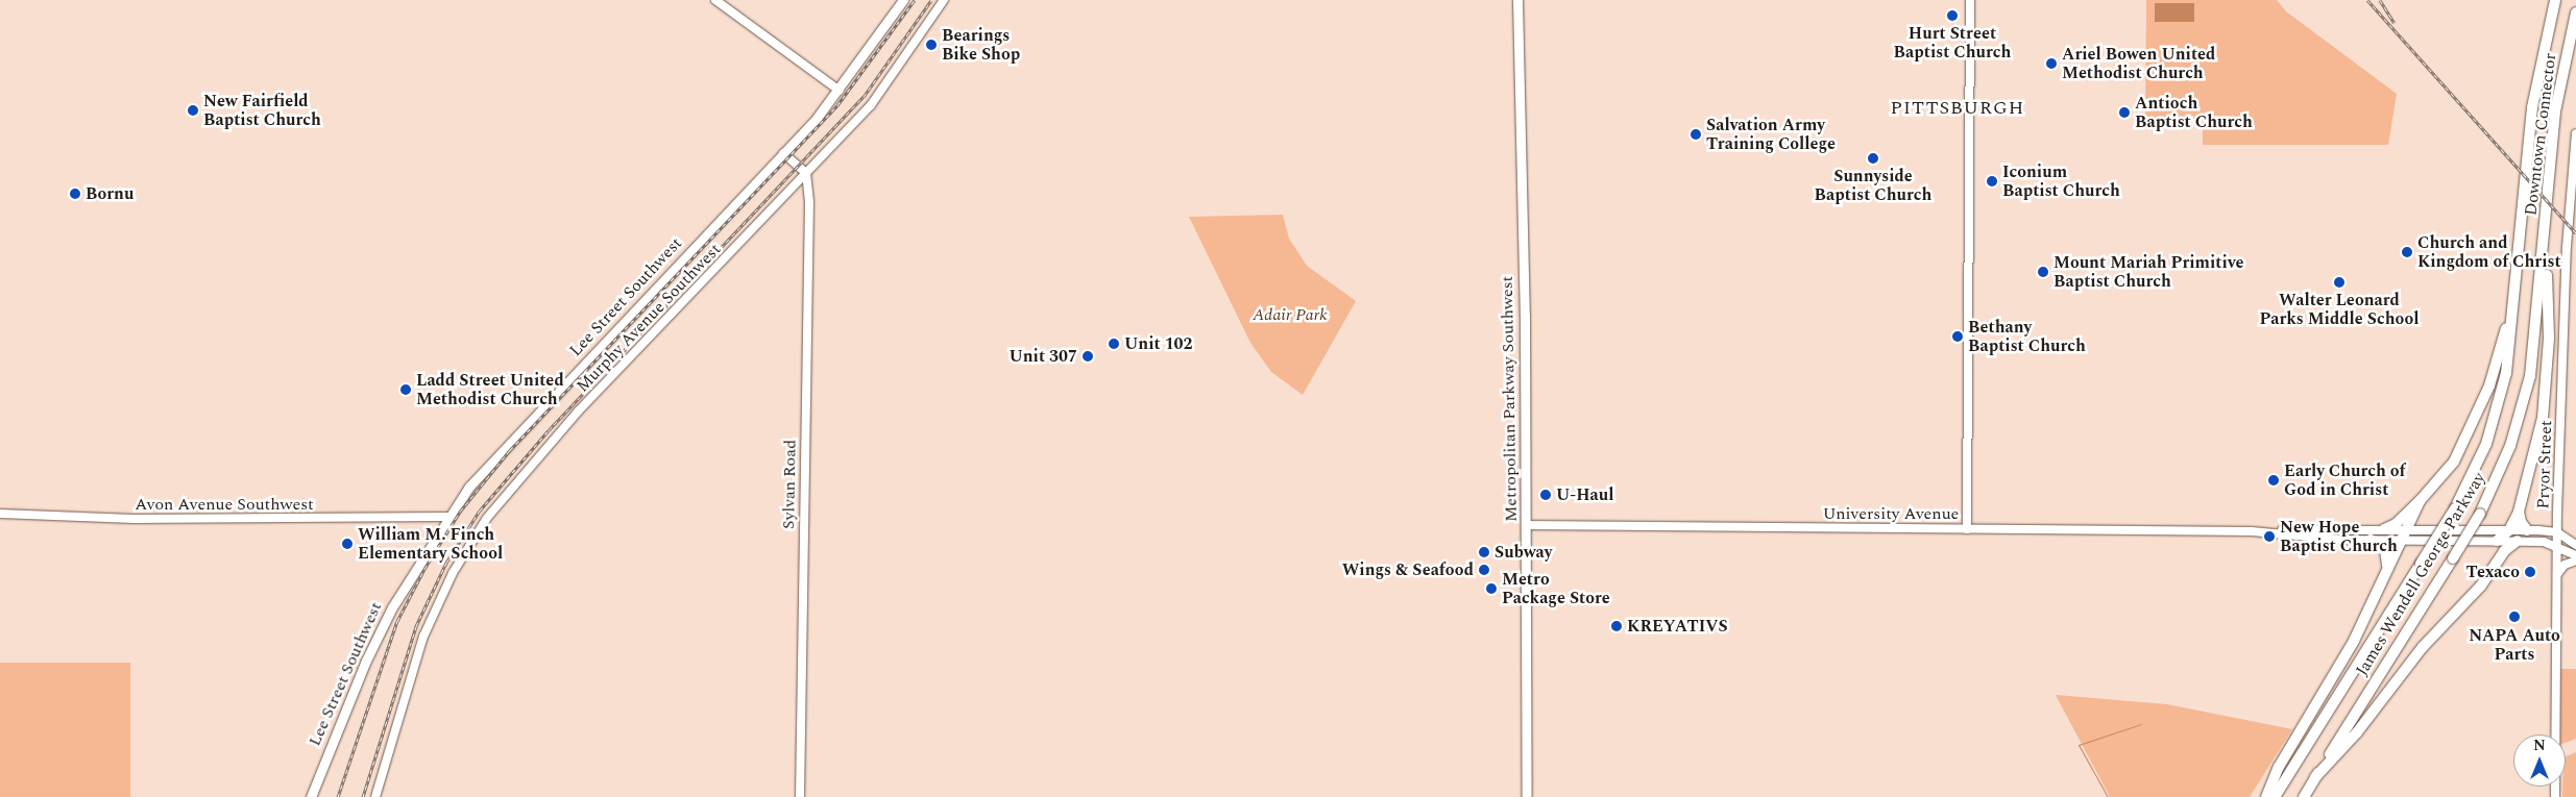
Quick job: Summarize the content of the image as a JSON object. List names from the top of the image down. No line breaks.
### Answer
{"streets":{"highway":["Downtown Connector","James Wendell George Parkway"],"main road":["Lee Street Southwest","Murphy Avenue Southwest","Metropolitan Parkway Southwest","Pryor Street","Sylvan Road","Avon Avenue Southwest","University Avenue"]},"crossings":[["Downtown Connector","James Wendell George Parkway"],["Lee Street Southwest","Avon Avenue Southwest"],["Murphy Avenue Southwest","Sylvan Road"],["Metropolitan Parkway Southwest","University Avenue"],["Pryor Street","University Avenue"]],"districts":["PITTSBURGH"],"parks":["Adair Park"],"places":["Hurt Street Baptist Church","Bearings Bike Shop","Ariel Bowen United Methodist Church","New Fairfield Baptist Church","Antioch Baptist Church","Salvation Army Training College","Sunnyside Baptist Church","Iconium Baptist Church","Bornu","Church and Kingdom of Christ","Mount Mariah Primitive Baptist Church","Walter Leonard Parks Middle School","Bethany Baptist Church","Unit 102","Unit 307","Ladd Street United Methodist Church","Early Church of God in Christ","U-Haul","New Hope Baptist Church","William M. Finch Elementary School","Subway","Wings & Seafood","Texaco","Metro Package Store","NAPA Auto Parts","KREYATIVS"],"north":"top"}
